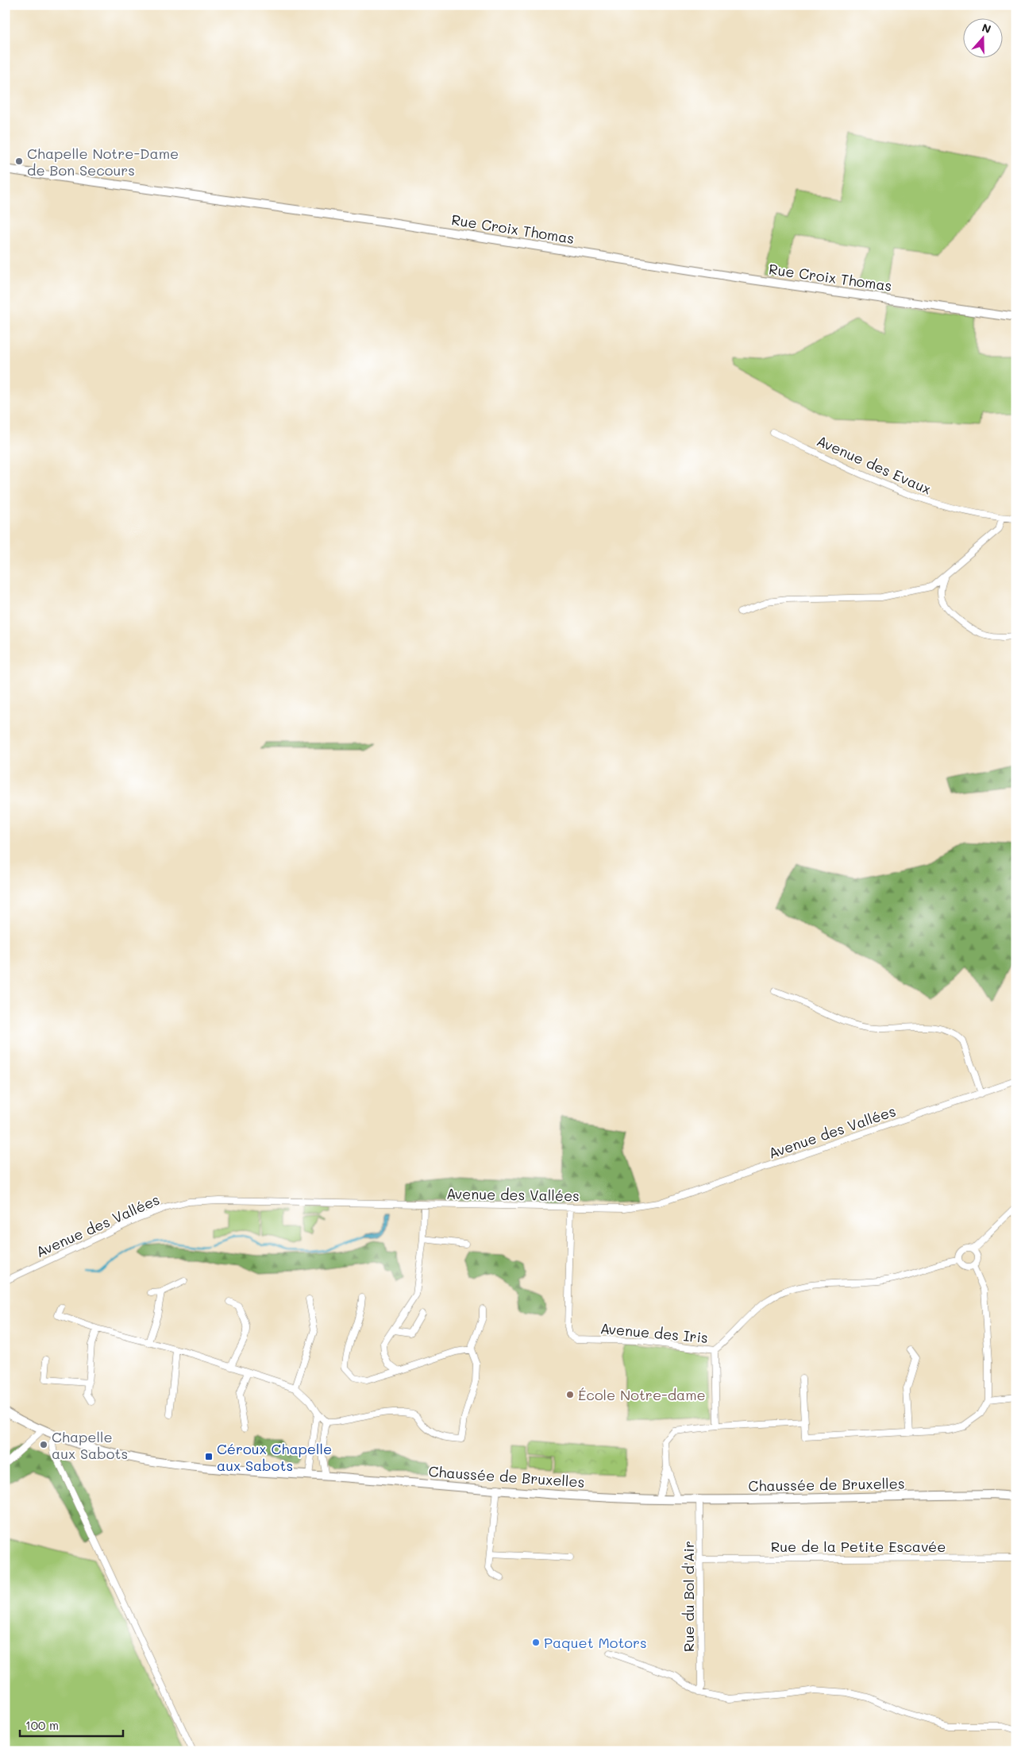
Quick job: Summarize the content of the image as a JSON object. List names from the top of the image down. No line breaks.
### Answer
{"streets":{"main road":["Rue Croix Thomas","Chaussée de Bruxelles"],"street":["Avenue des Evaux","Avenue des Vallées","Avenue des Iris","Rue de la Petite Escavée","Rue du Bol d'Air"]},"crossings":[["Avenue des Vallées","Avenue des Iris"],["Chaussée de Bruxelles","Rue du Bol d'Air"],["Rue de la Petite Escavée","Rue du Bol d'Air"]],"places":{"other":["Chapelle Notre-Dame de Bon Secours","École Notre-dame","Chapelle aux Sabots","Paquet Motors"],"transit":["Céroux Chapelle aux Sabots"]},"scale_bar":"100 m","north":"top"}
